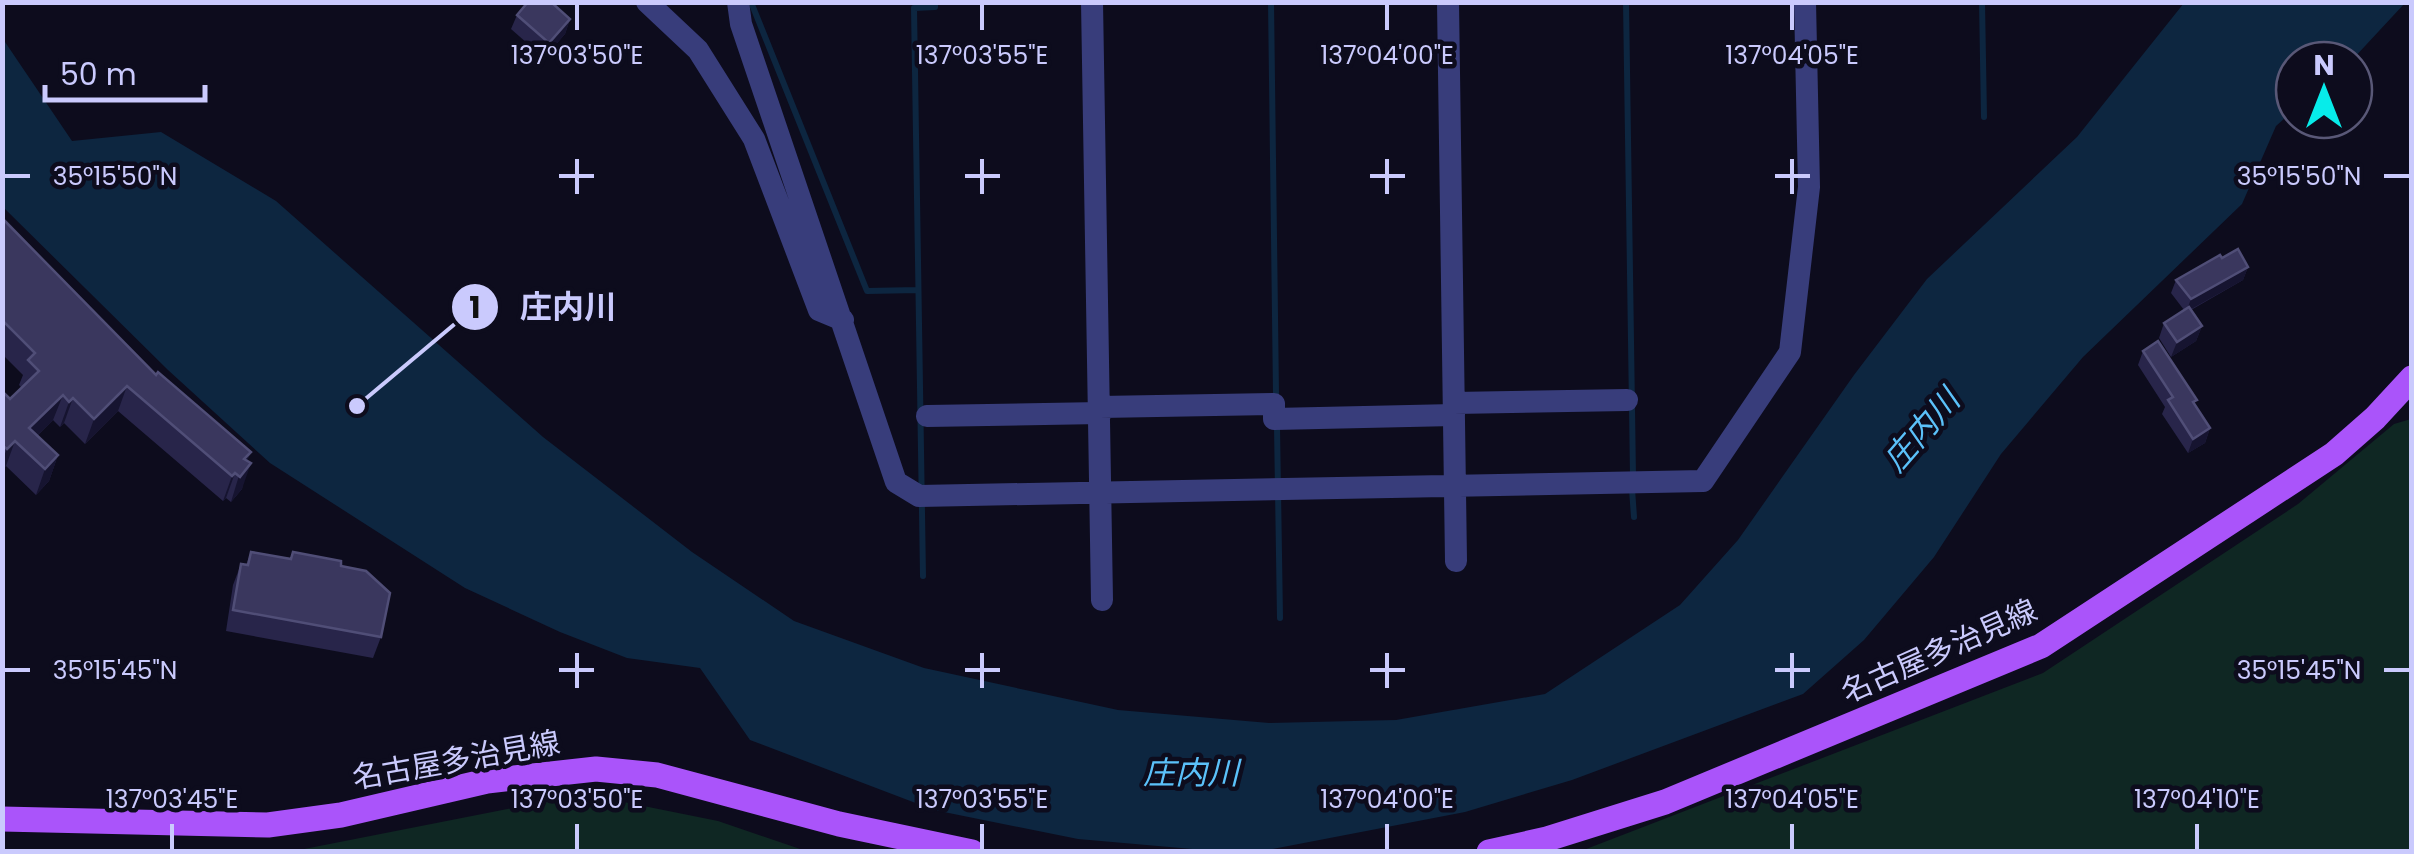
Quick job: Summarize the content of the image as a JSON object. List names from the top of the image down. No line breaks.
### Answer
{"streets":{"main road":["名古屋多治見線"]},"water":["庄内川"],"places":["庄内川"],"scale_bar":"50 m","north":"top","coordinates":["137°03'50\"E","137°03'55\"E","137°04'00\"E","137°04'05\"E","35°15'50\"N","35°15'45\"N","137°03'45\"E","137°04'10\"E"]}
